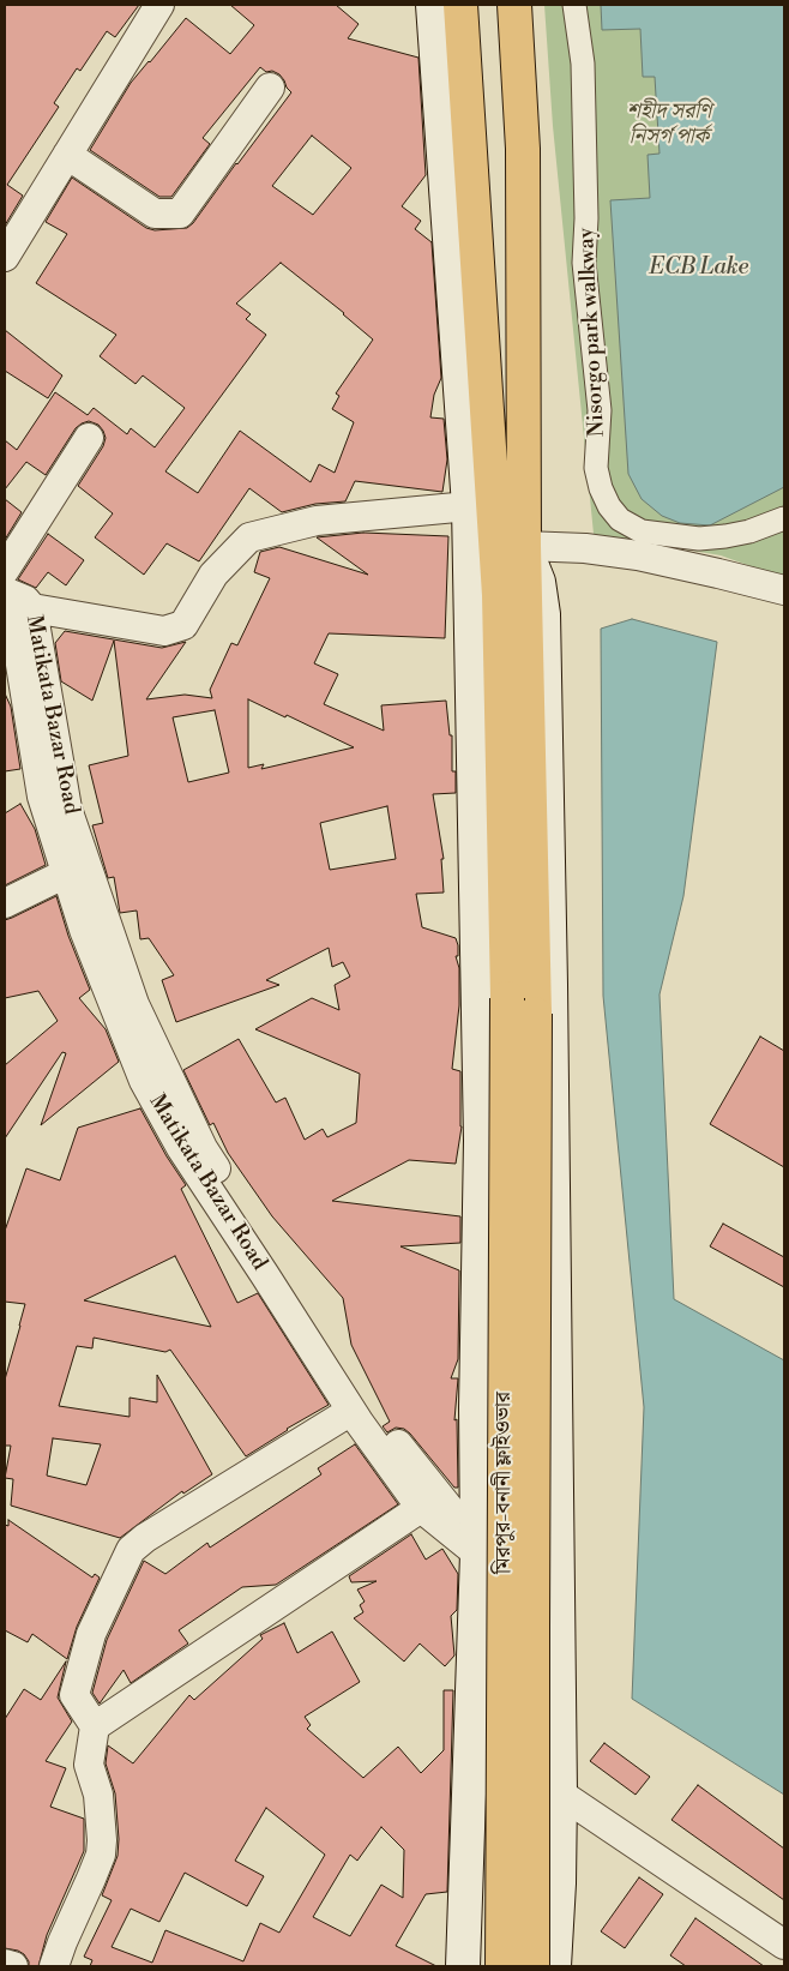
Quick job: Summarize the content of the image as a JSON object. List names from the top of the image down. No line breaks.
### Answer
{"streets":{"main road":["মিরপুর-বনানী ফ্লাইওভার"],"street":["Nisorgo park walkway","Matikata Bazar Road"]},"water":["ECB Lake"],"parks":["শহীদ সরণি নিসর্গ পার্ক"]}
